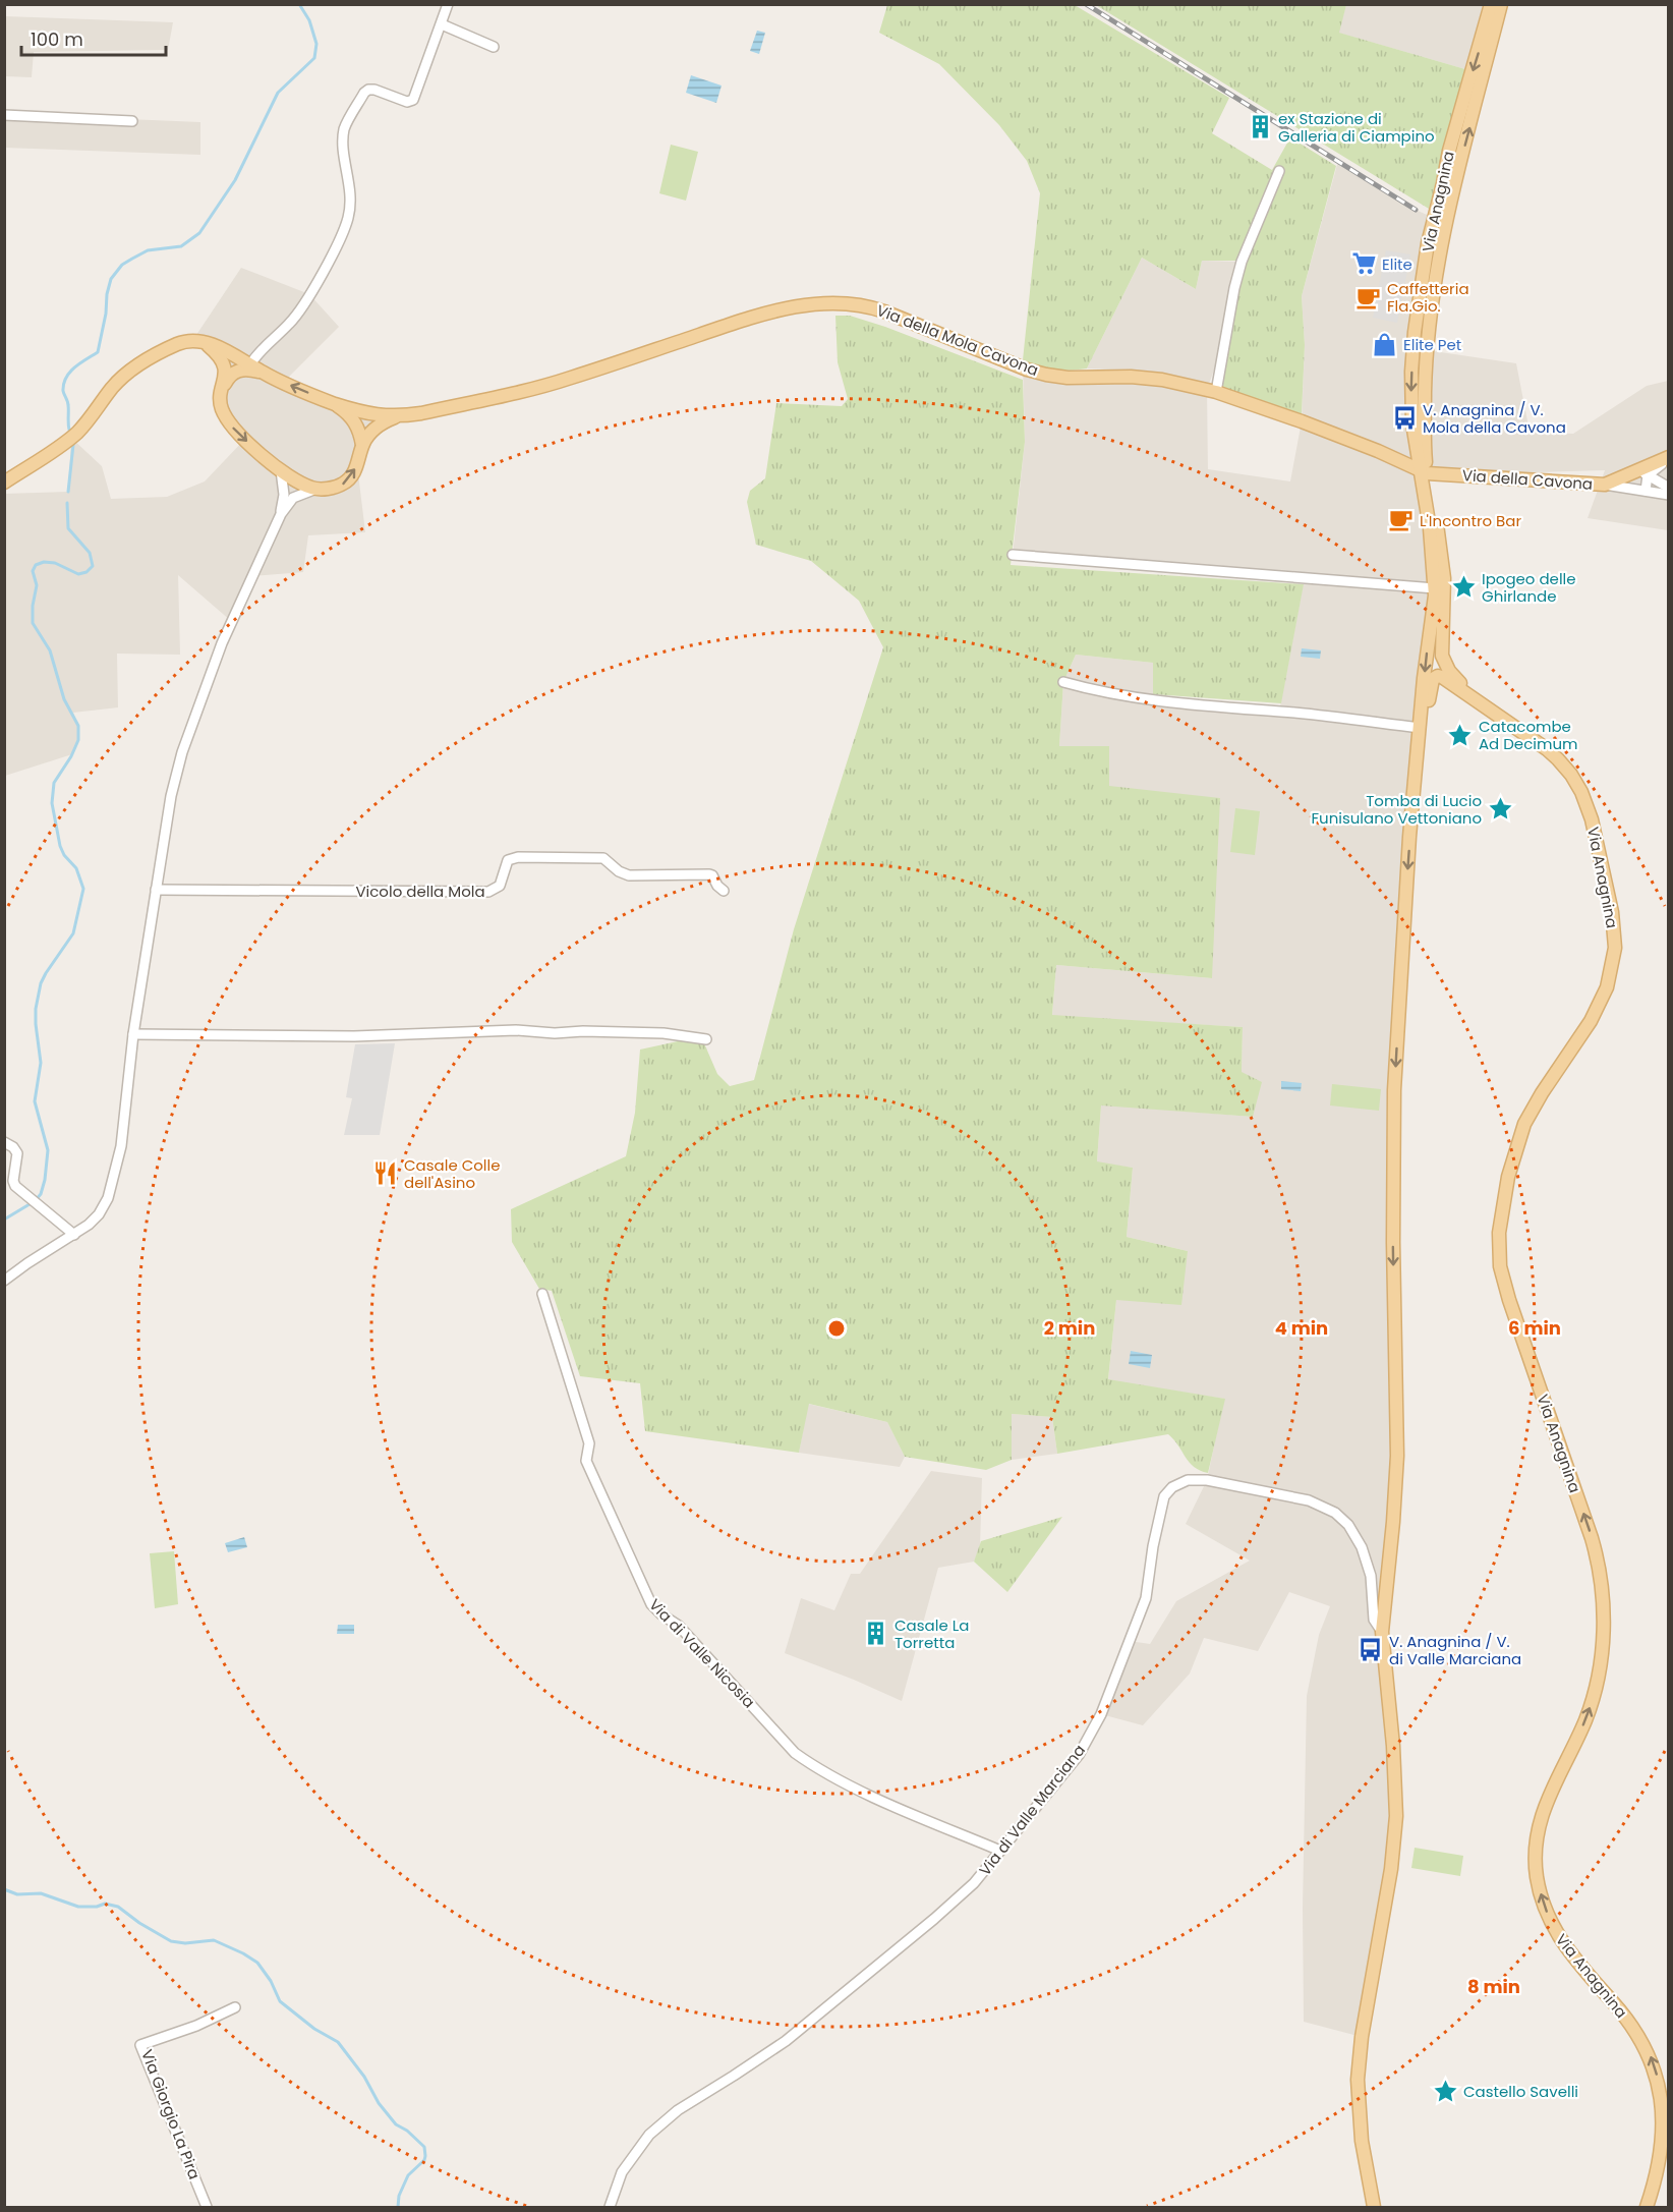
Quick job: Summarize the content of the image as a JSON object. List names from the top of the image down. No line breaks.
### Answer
{"streets":{"main road":["Via Anagnina","Via della Mola Cavona","Via della Cavona"],"street":["Vicolo della Mola","Via di Valle Nicosia","Via di Valle Marciana","Via Giorgio La Pira"]},"crossings":[["Via Anagnina","Via della Mola Cavona"],["Via Anagnina","Via della Cavona"],["Via Anagnina","Via di Valle Marciana"],["Via della Mola Cavona","Via della Cavona"],["Via di Valle Nicosia","Via di Valle Marciana"]],"places":{"building":["ex Stazione di Galleria di Ciampino","Casale La Torretta"],"supermarket":["Elite"],"cafe":["Caffetteria Fla.Gio.","L'Incontro Bar"],"shop":["Elite Pet"],"bus stop":["V. Anagnina / V. Mola della Cavona","V. Anagnina / V. di Valle Marciana"],"place":["Ipogeo delle Ghirlande","Catacombe Ad Decimum","Tomba di Lucio Funisulano Vettoniano","Castello Savelli"],"restaurant":["Casale Colle dell'Asino"]},"scale_bar":"100 m","rings":["2 min","4 min","6 min","8 min"]}
